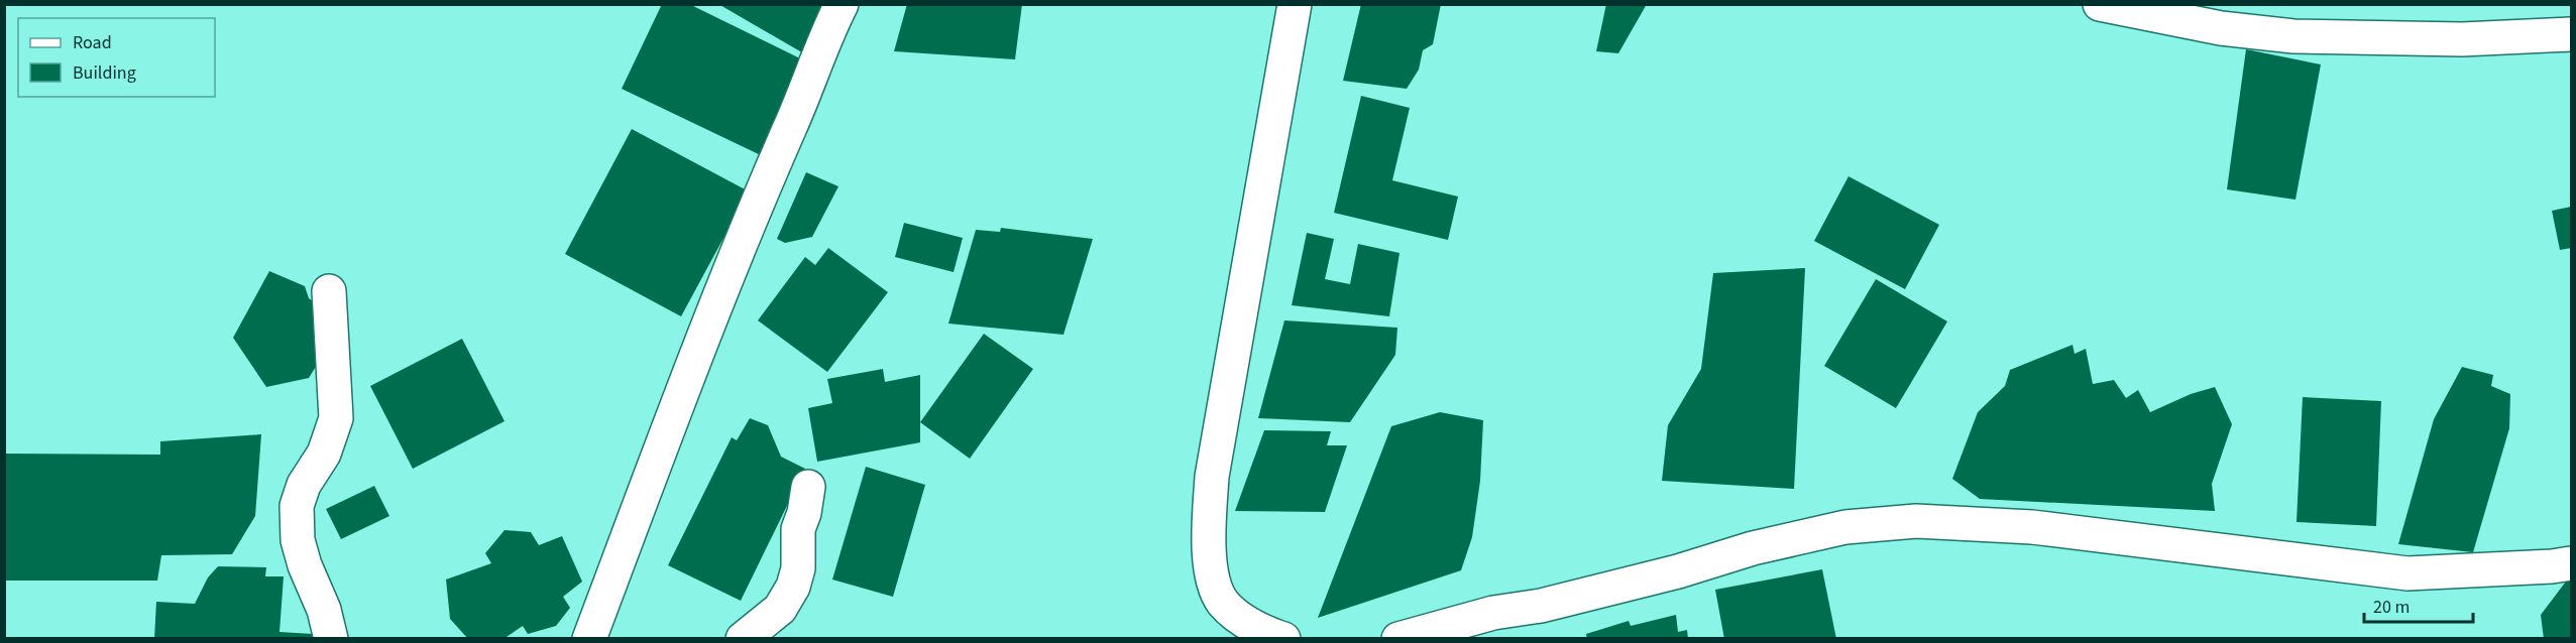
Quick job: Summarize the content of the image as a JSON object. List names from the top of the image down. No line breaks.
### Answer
{"legend":["Road","Building"],"scale_bar":"20 m"}
